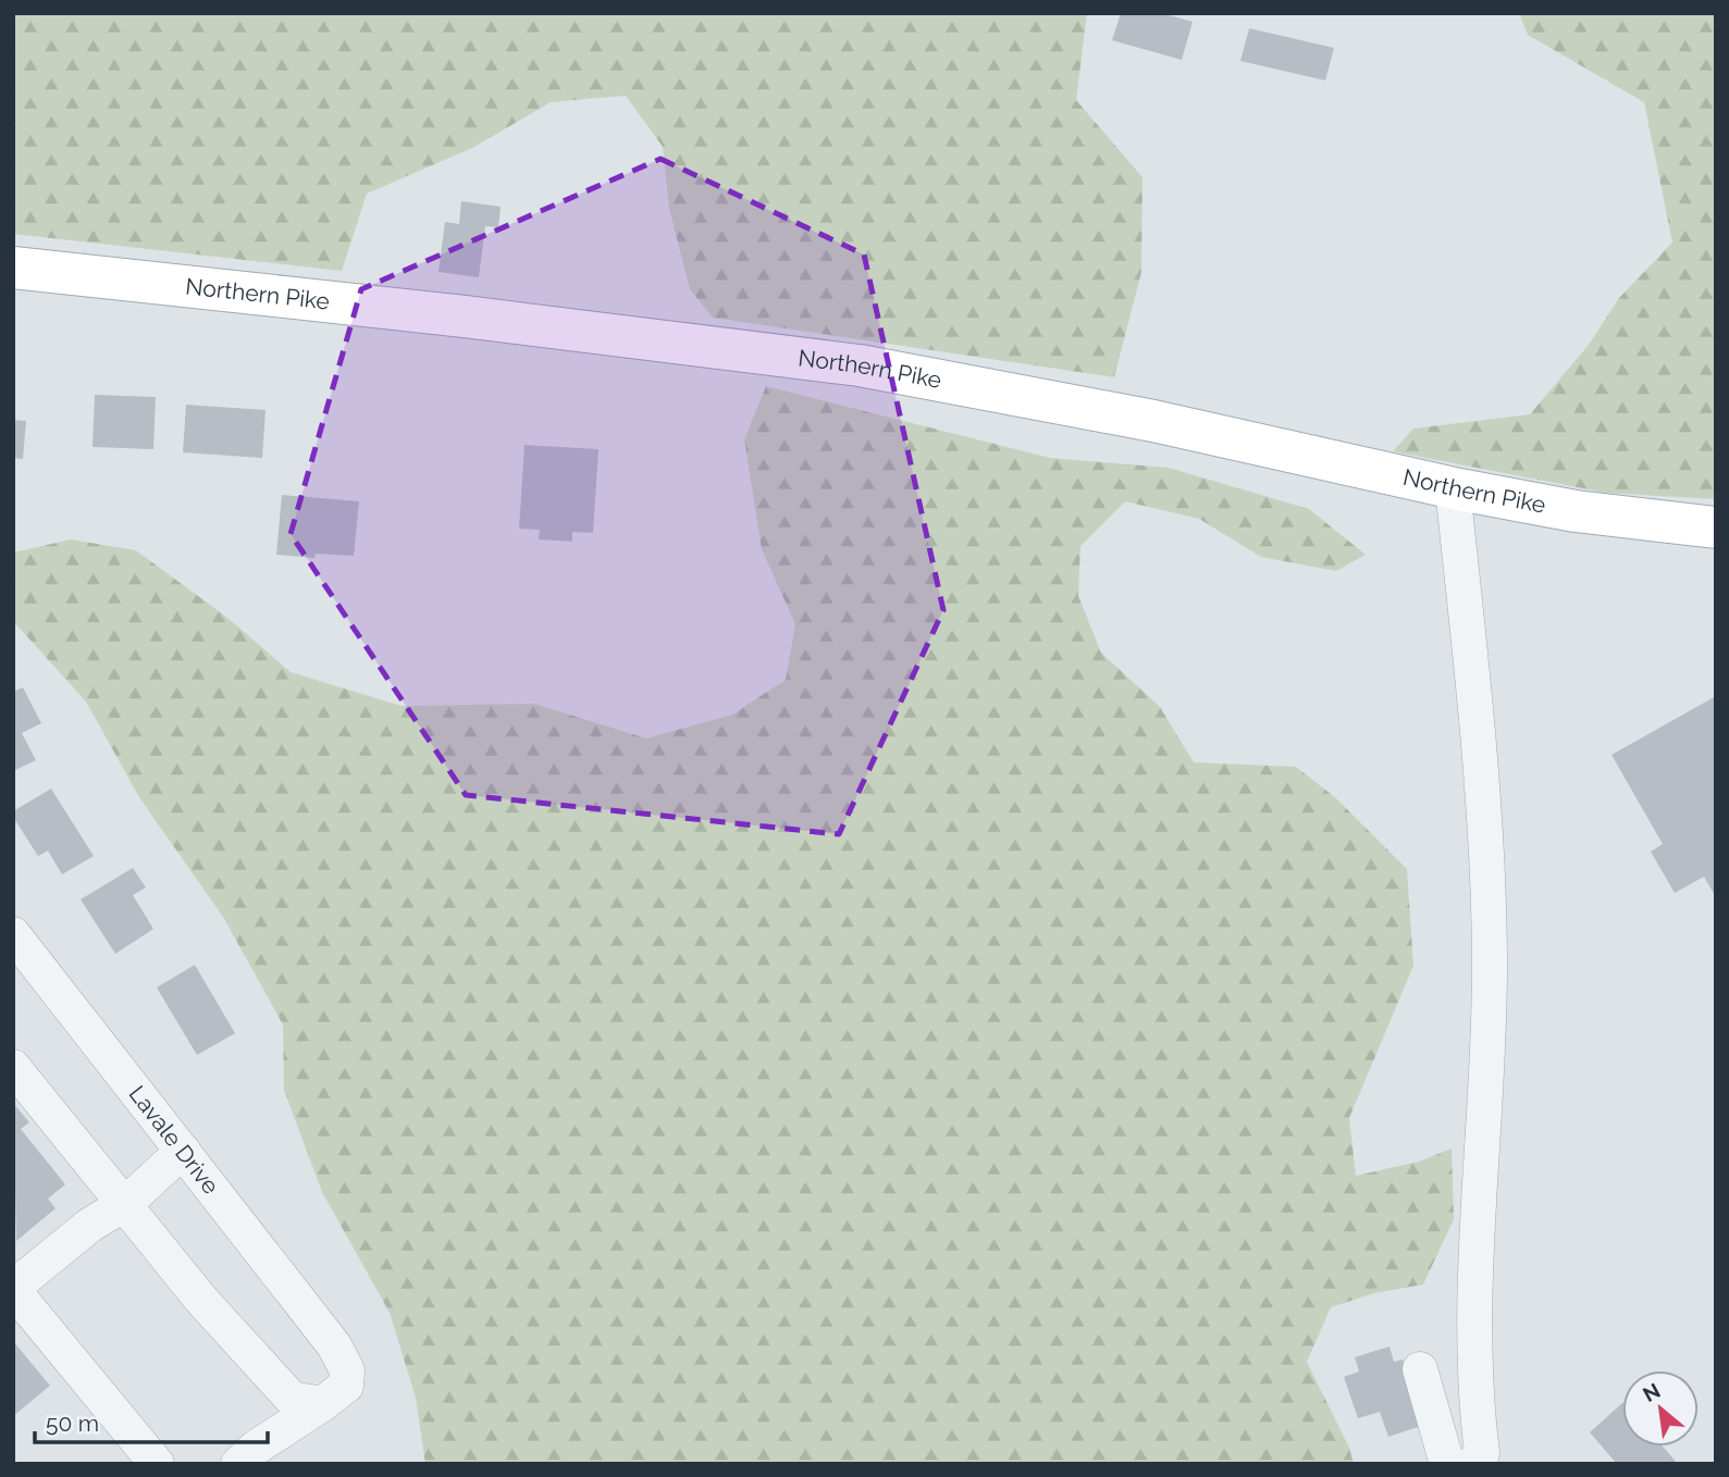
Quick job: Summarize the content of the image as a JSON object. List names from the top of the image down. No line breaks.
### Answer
{"streets":{"main road":["Northern Pike"],"street":["Lavale Drive"]},"scale_bar":"50 m","north":"top left"}
